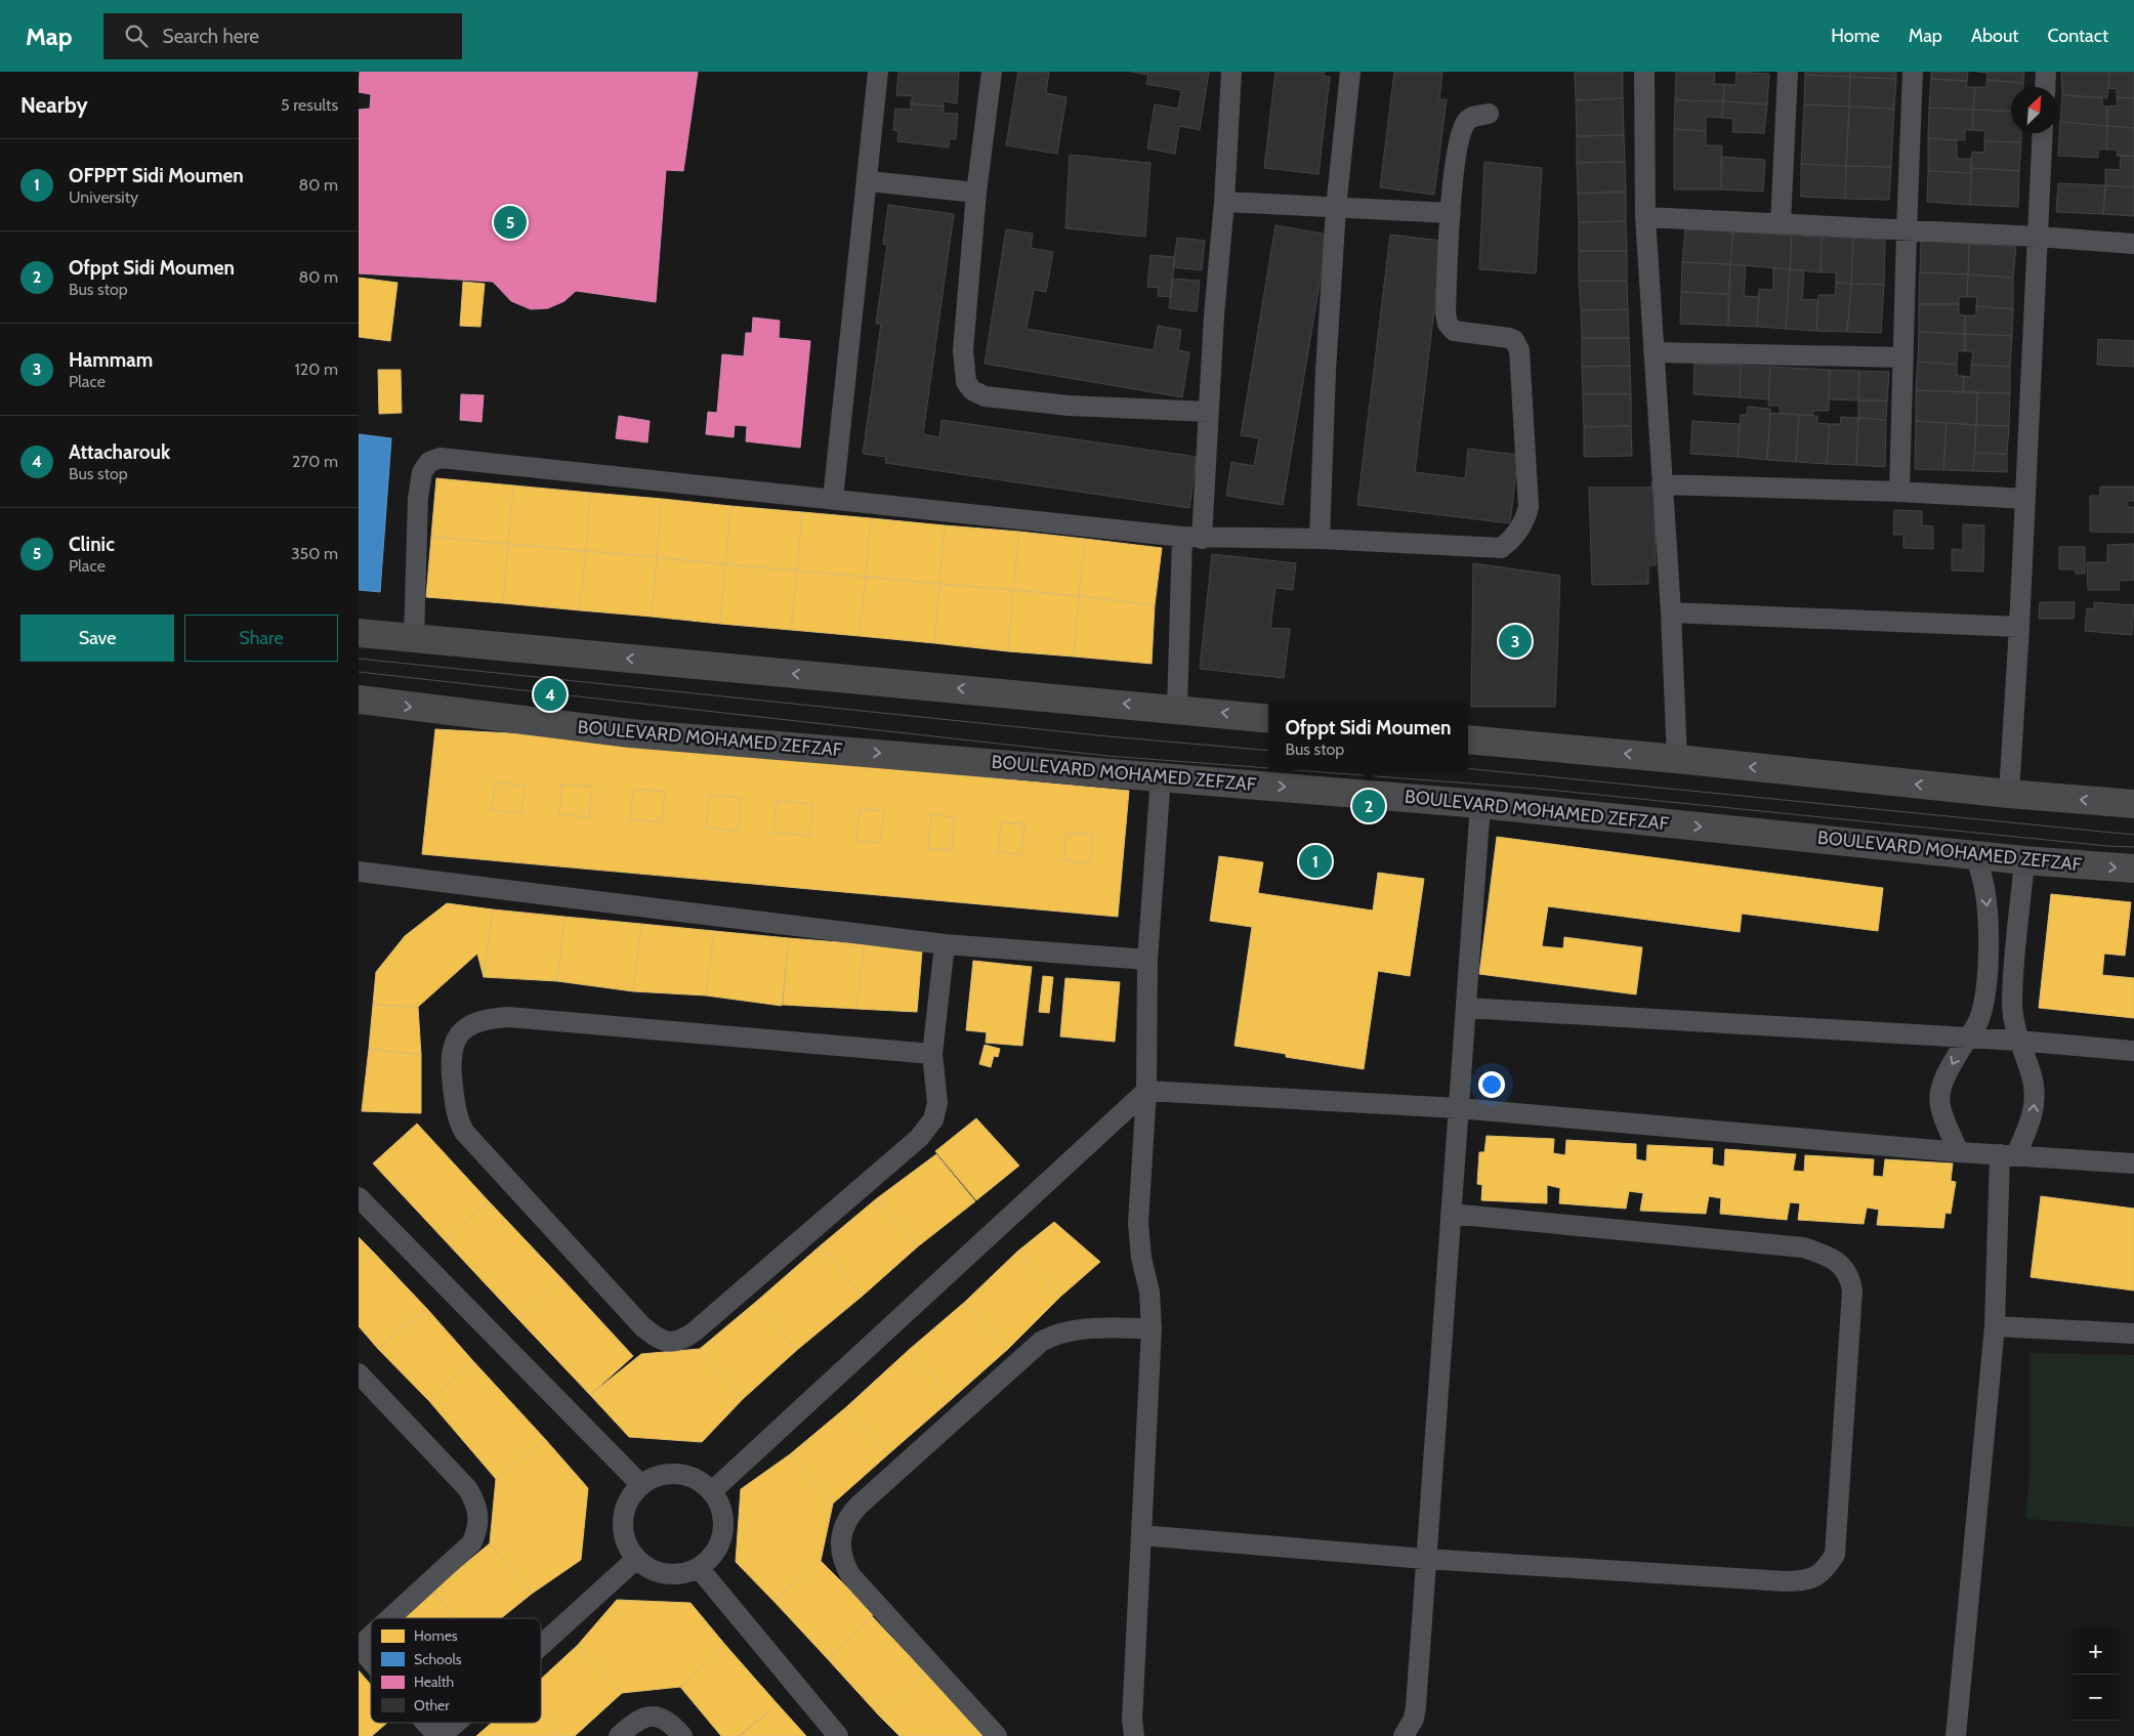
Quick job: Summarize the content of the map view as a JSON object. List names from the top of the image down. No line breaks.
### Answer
{"streets":{"main road":["BOULEVARD MOHAMED ZEFZAF"]},"legend":["Homes","Schools","Health","Other"],"north":"top right","page":{"header":"Map","search":"Search here","nav":["Home","Map","About","Contact"],"heading":["Nearby","5 results"],"list":[{"mark":"1","name":"OFPPT Sidi Moumen","note":"University","value":"80 m"},{"mark":"2","name":"Ofppt Sidi Moumen","note":"Bus stop","value":"80 m"},{"mark":"3","name":"Hammam","note":"Place","value":"120 m"},{"mark":"4","name":"Attacharouk","note":"Bus stop","value":"270 m"},{"mark":"5","name":"Clinic","note":"Place","value":"350 m"}],"pins":["5","3","4","2","1"],"buttons":["Save","Share"],"popup":["Ofppt Sidi Moumen","Bus stop"],"map_buttons":["+","−"]}}
